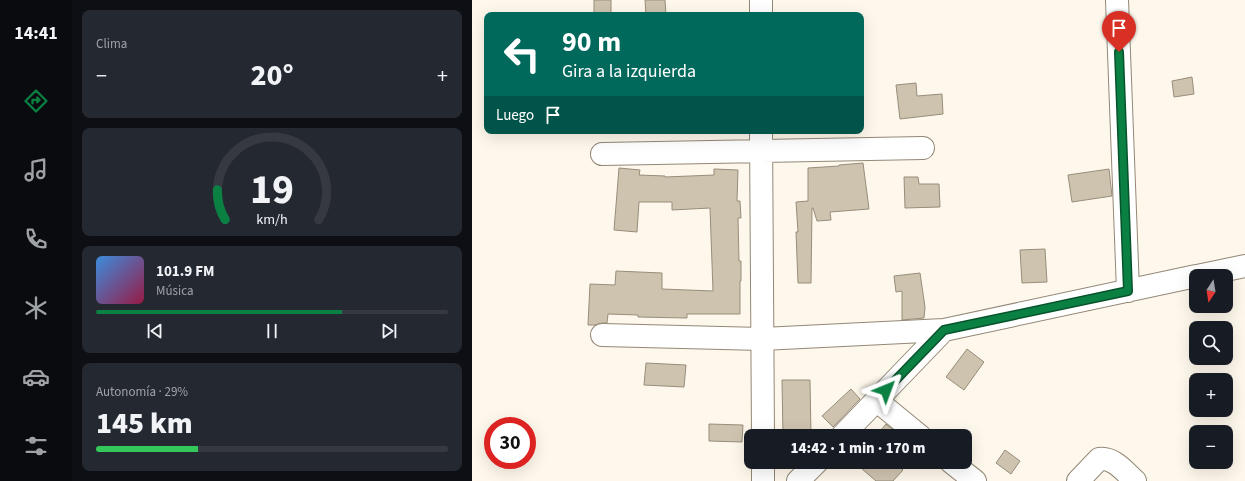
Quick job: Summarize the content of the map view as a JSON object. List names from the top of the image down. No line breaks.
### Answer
{"north":"bottom","page":{"tabs":"14:41","tile":["Clima",["Autonomía · 29%","145 km"]],"turn":["90 m","Gira a la izquierda"],"heat":["−","20°","+"],"then":"Luego","song":["101.9 FM","Música"],"map_buttons":["+","−"],"limit":"30","trip":"14:42 · 1 min · 170 m","gauge":["19","km/h"]}}
